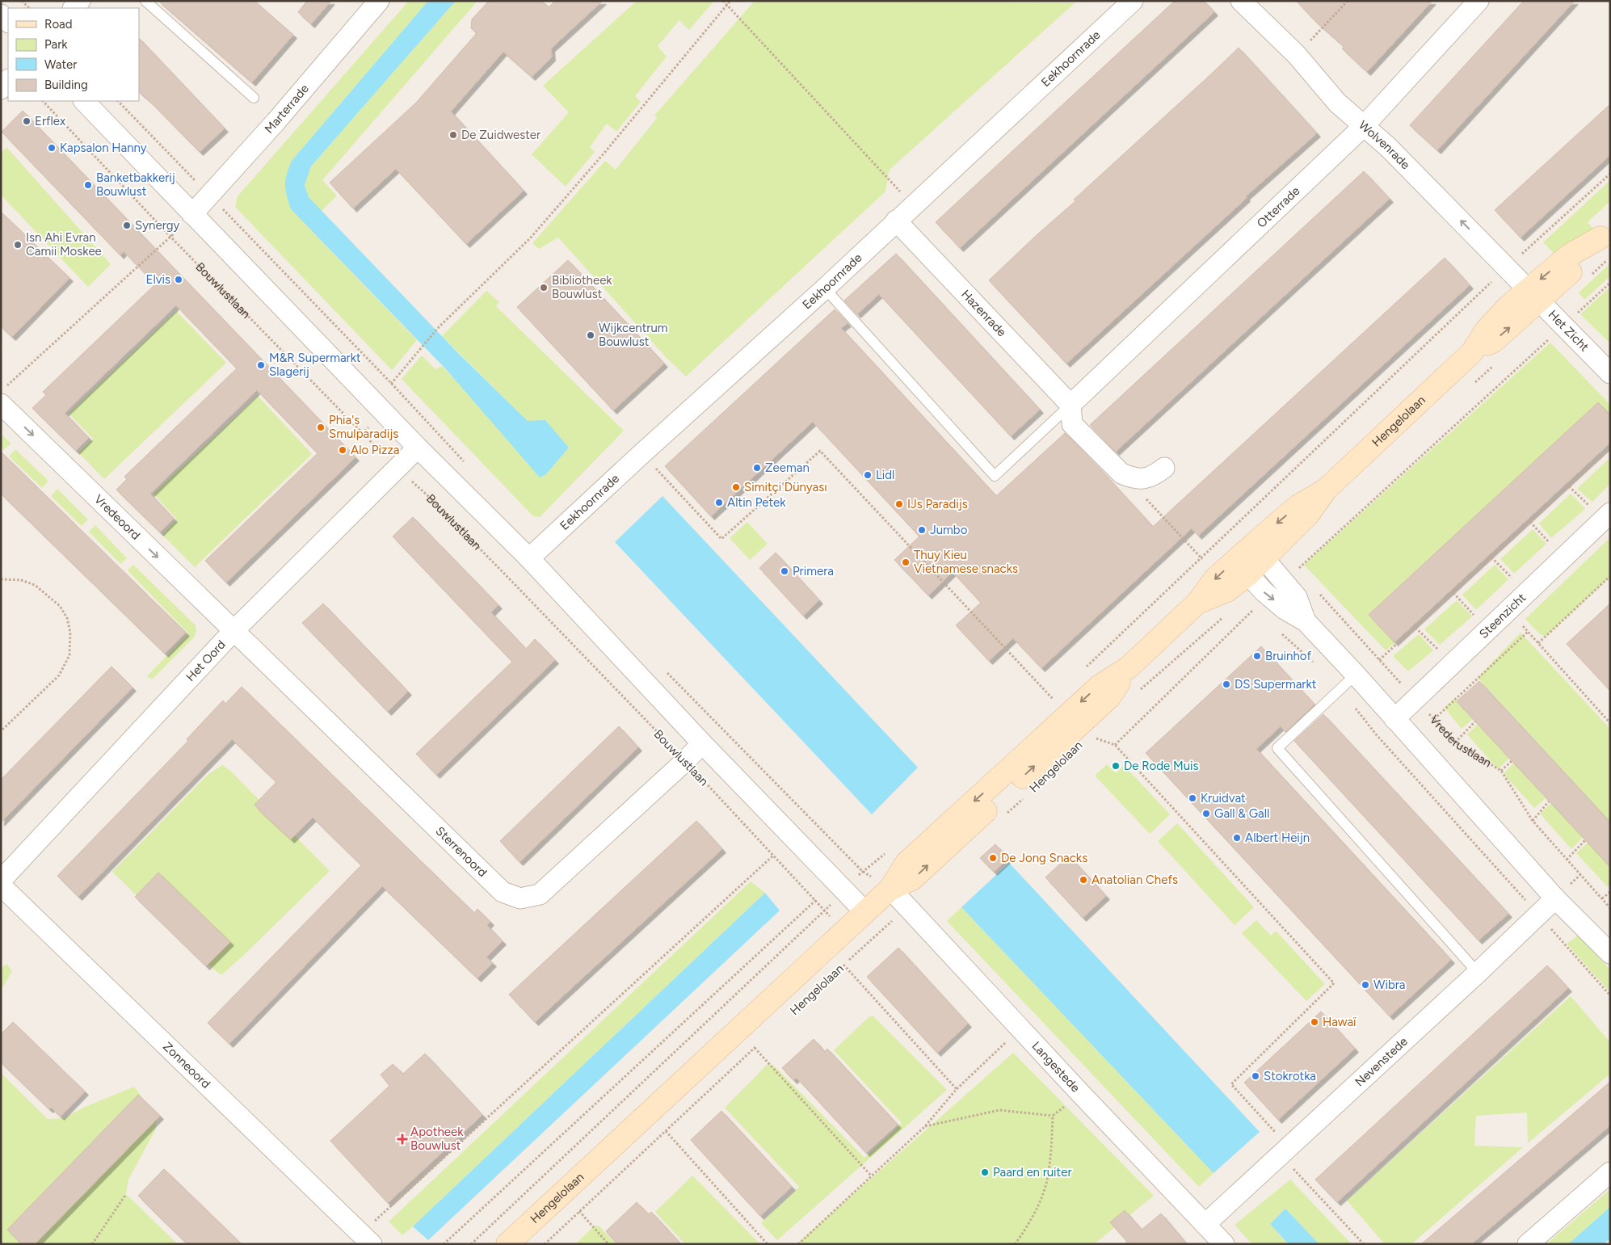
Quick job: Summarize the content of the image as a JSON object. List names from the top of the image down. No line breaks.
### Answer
{"streets":{"street":["Eekhoornrade","Marterrade","Wolvenrade","Otterrade","Bouwlustlaan","Hazenrade","Het Zicht","Hengelolaan","Vredeoord","Steenzicht","Het Oord","Sterrenoord","Nevenstede","Zonneoord","Langestede"],"path":["Vrederustlaan"]},"crossings":[["Eekhoornrade","Bouwlustlaan"],["Eekhoornrade","Hazenrade"],["Marterrade","Bouwlustlaan"],["Wolvenrade","Otterrade"],["Wolvenrade","Het Zicht"],["Wolvenrade","Hengelolaan"],["Otterrade","Hazenrade"],["Bouwlustlaan","Hengelolaan"],["Bouwlustlaan","Het Oord"],["Bouwlustlaan","Sterrenoord"],["Het Zicht","Hengelolaan"],["Hengelolaan","Langestede"],["Vredeoord","Het Oord"],["Vredeoord","Sterrenoord"],["Steenzicht","Vrederustlaan"],["Het Oord","Sterrenoord"],["Nevenstede","Langestede"]],"one_way":["Wolvenrade","Vredeoord"],"places":{"other":["Erflex","De Zuidwester","Kapsalon Hanny","Banketbakkerij Bouwlust","Synergy","Isn Ahi Evran Camii Moskee","Elvis","Bibliotheek Bouwlust","Wijkcentrum Bouwlust","M&R Supermarkt Slagerij","Phia's Smulparadijs","Alo Pizza","Zeeman","Lidl","Simitçi Dünyası","Altin Petek","IJs Paradijs","Jumbo","Thuy Kieu Vietnamese snacks","Primera","Bruinhof","DS Supermarkt","De Rode Muis","Kruidvat","Gall & Gall","Albert Heijn","De Jong Snacks","Anatolian Chefs","Wibra","Hawaï","Stokrotka","Paard en ruiter"],"health":["Apotheek Bouwlust"]},"legend":["Road","Park","Water","Building"]}
